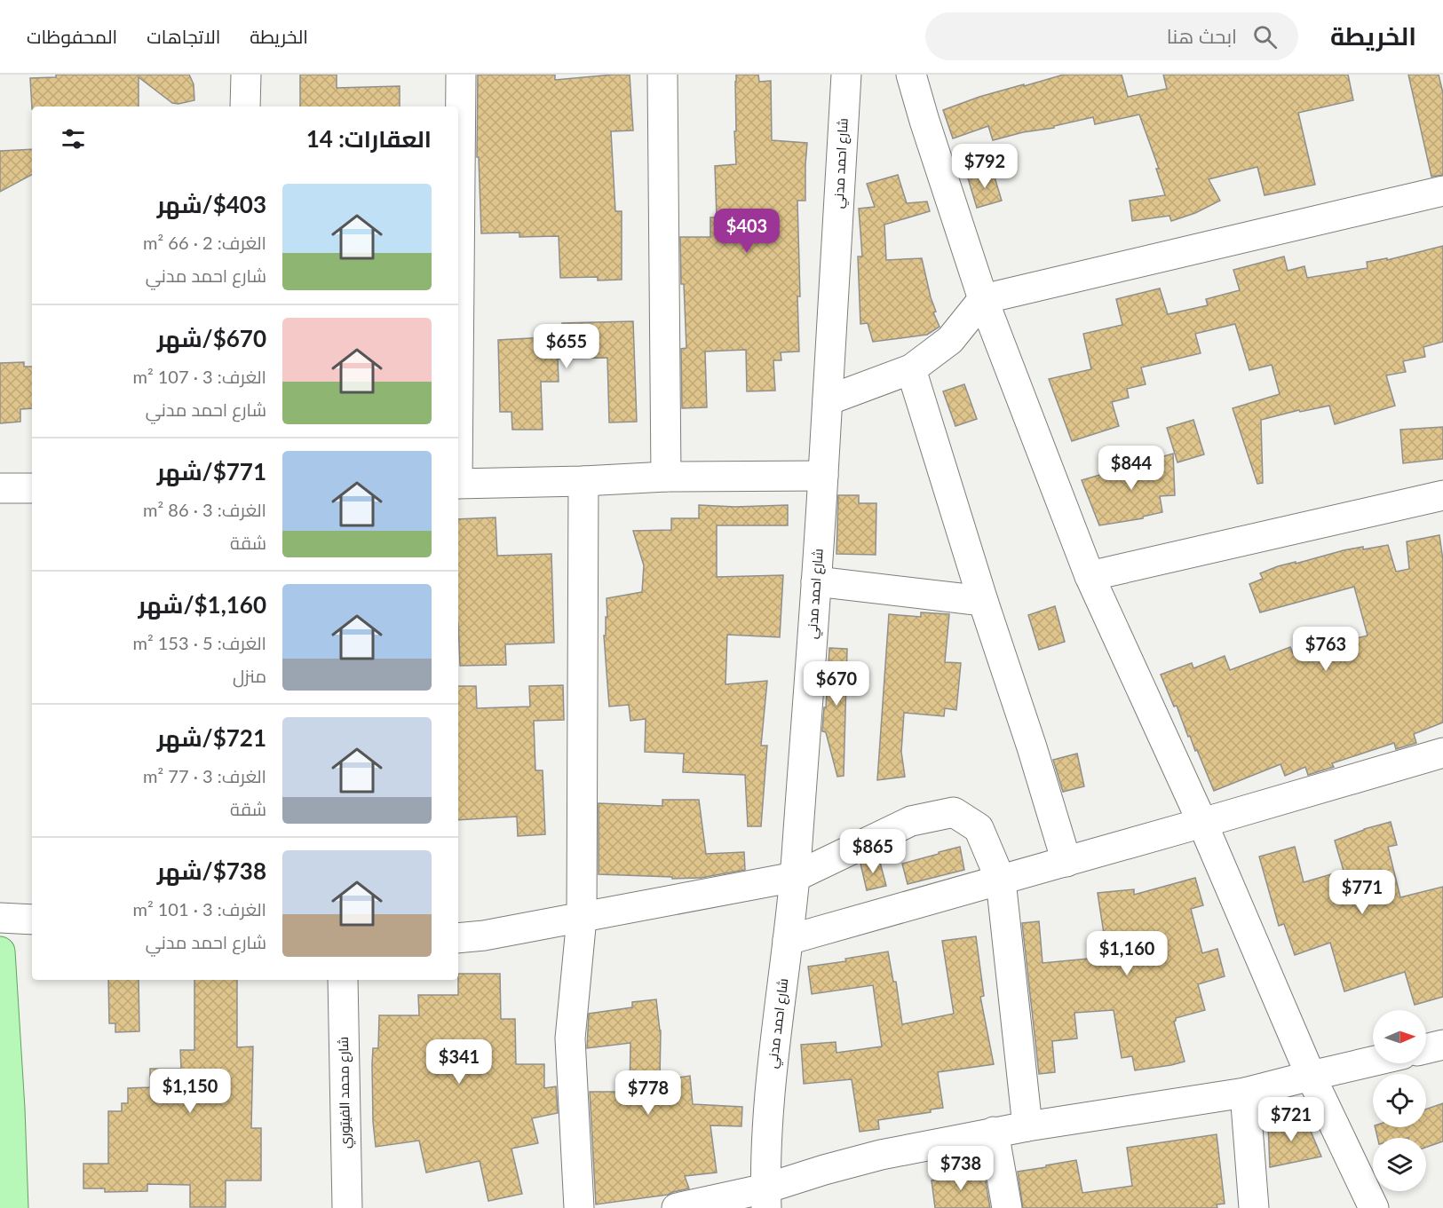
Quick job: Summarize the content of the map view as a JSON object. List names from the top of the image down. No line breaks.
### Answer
{"streets":{"street":["شارع احمد مدني","شارع محمد الفيتوري"]},"north":"right","page":{"header":"الخريطة","search":"ابحث هنا","nav":["الخريطة","الاتجاهات","المحفوظات"],"heading":"العقارات: 14","price":["$792","$403","$655","$844","$763","$670","$865","$771","$1,160","$341","$1,150","$778","$721","$738"],"list":[{"name":"$403/شهر","note":"الغرف: 2 · 66 m² · شارع احمد مدني"},{"name":"$670/شهر","note":"الغرف: 3 · 107 m² · شارع احمد مدني"},{"name":"$771/شهر","note":"الغرف: 3 · 86 m² · شقة"},{"name":"$1,160/شهر","note":"الغرف: 5 · 153 m² · منزل"},{"name":"$721/شهر","note":"الغرف: 3 · 77 m² · شقة"},{"name":"$738/شهر","note":"الغرف: 3 · 101 m² · شارع احمد مدني"}]}}
